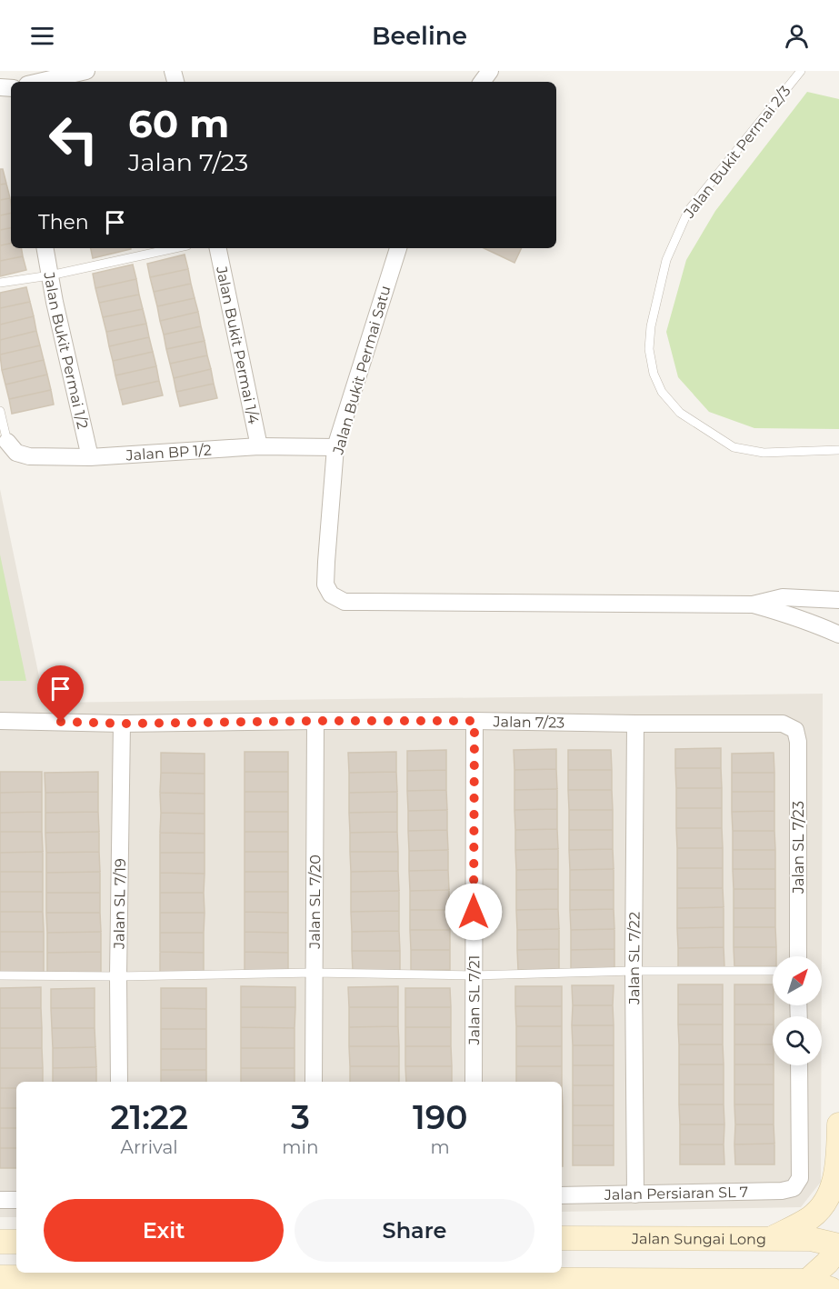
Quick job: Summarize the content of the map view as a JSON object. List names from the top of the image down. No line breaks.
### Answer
{"streets":{"street":["Jalan Bukit Permai 1/4","Jalan Bukit Permai 1/2","Jalan Bukit Permai Satu","Jalan BP 1/2","Jalan 7/23","Jalan SL 7/23","Jalan SL 7/20","Jalan SL 7/19","Jalan SL 7/22","Jalan SL 7/21","Jalan Persiaran SL 7","Jalan Sungai Long"],"lane":["Jalan Bukit Permai 2/3"]},"crossings":[["Jalan Bukit Permai 1/4","Jalan BP 1/2"],["Jalan Bukit Permai 1/2","Jalan BP 1/2"],["Jalan Bukit Permai Satu","Jalan BP 1/2"],["Jalan 7/23","Jalan SL 7/23"],["Jalan 7/23","Jalan SL 7/20"],["Jalan 7/23","Jalan SL 7/19"],["Jalan 7/23","Jalan SL 7/22"],["Jalan 7/23","Jalan SL 7/21"],["Jalan SL 7/22","Jalan Persiaran SL 7"]],"north":"top right","page":{"header":"Beeline","turn":["60 m","Jalan 7/23"],"then":"Then","eta":["21:22","Arrival","3","min","190","m"],"buttons":["Exit","Share"]}}
